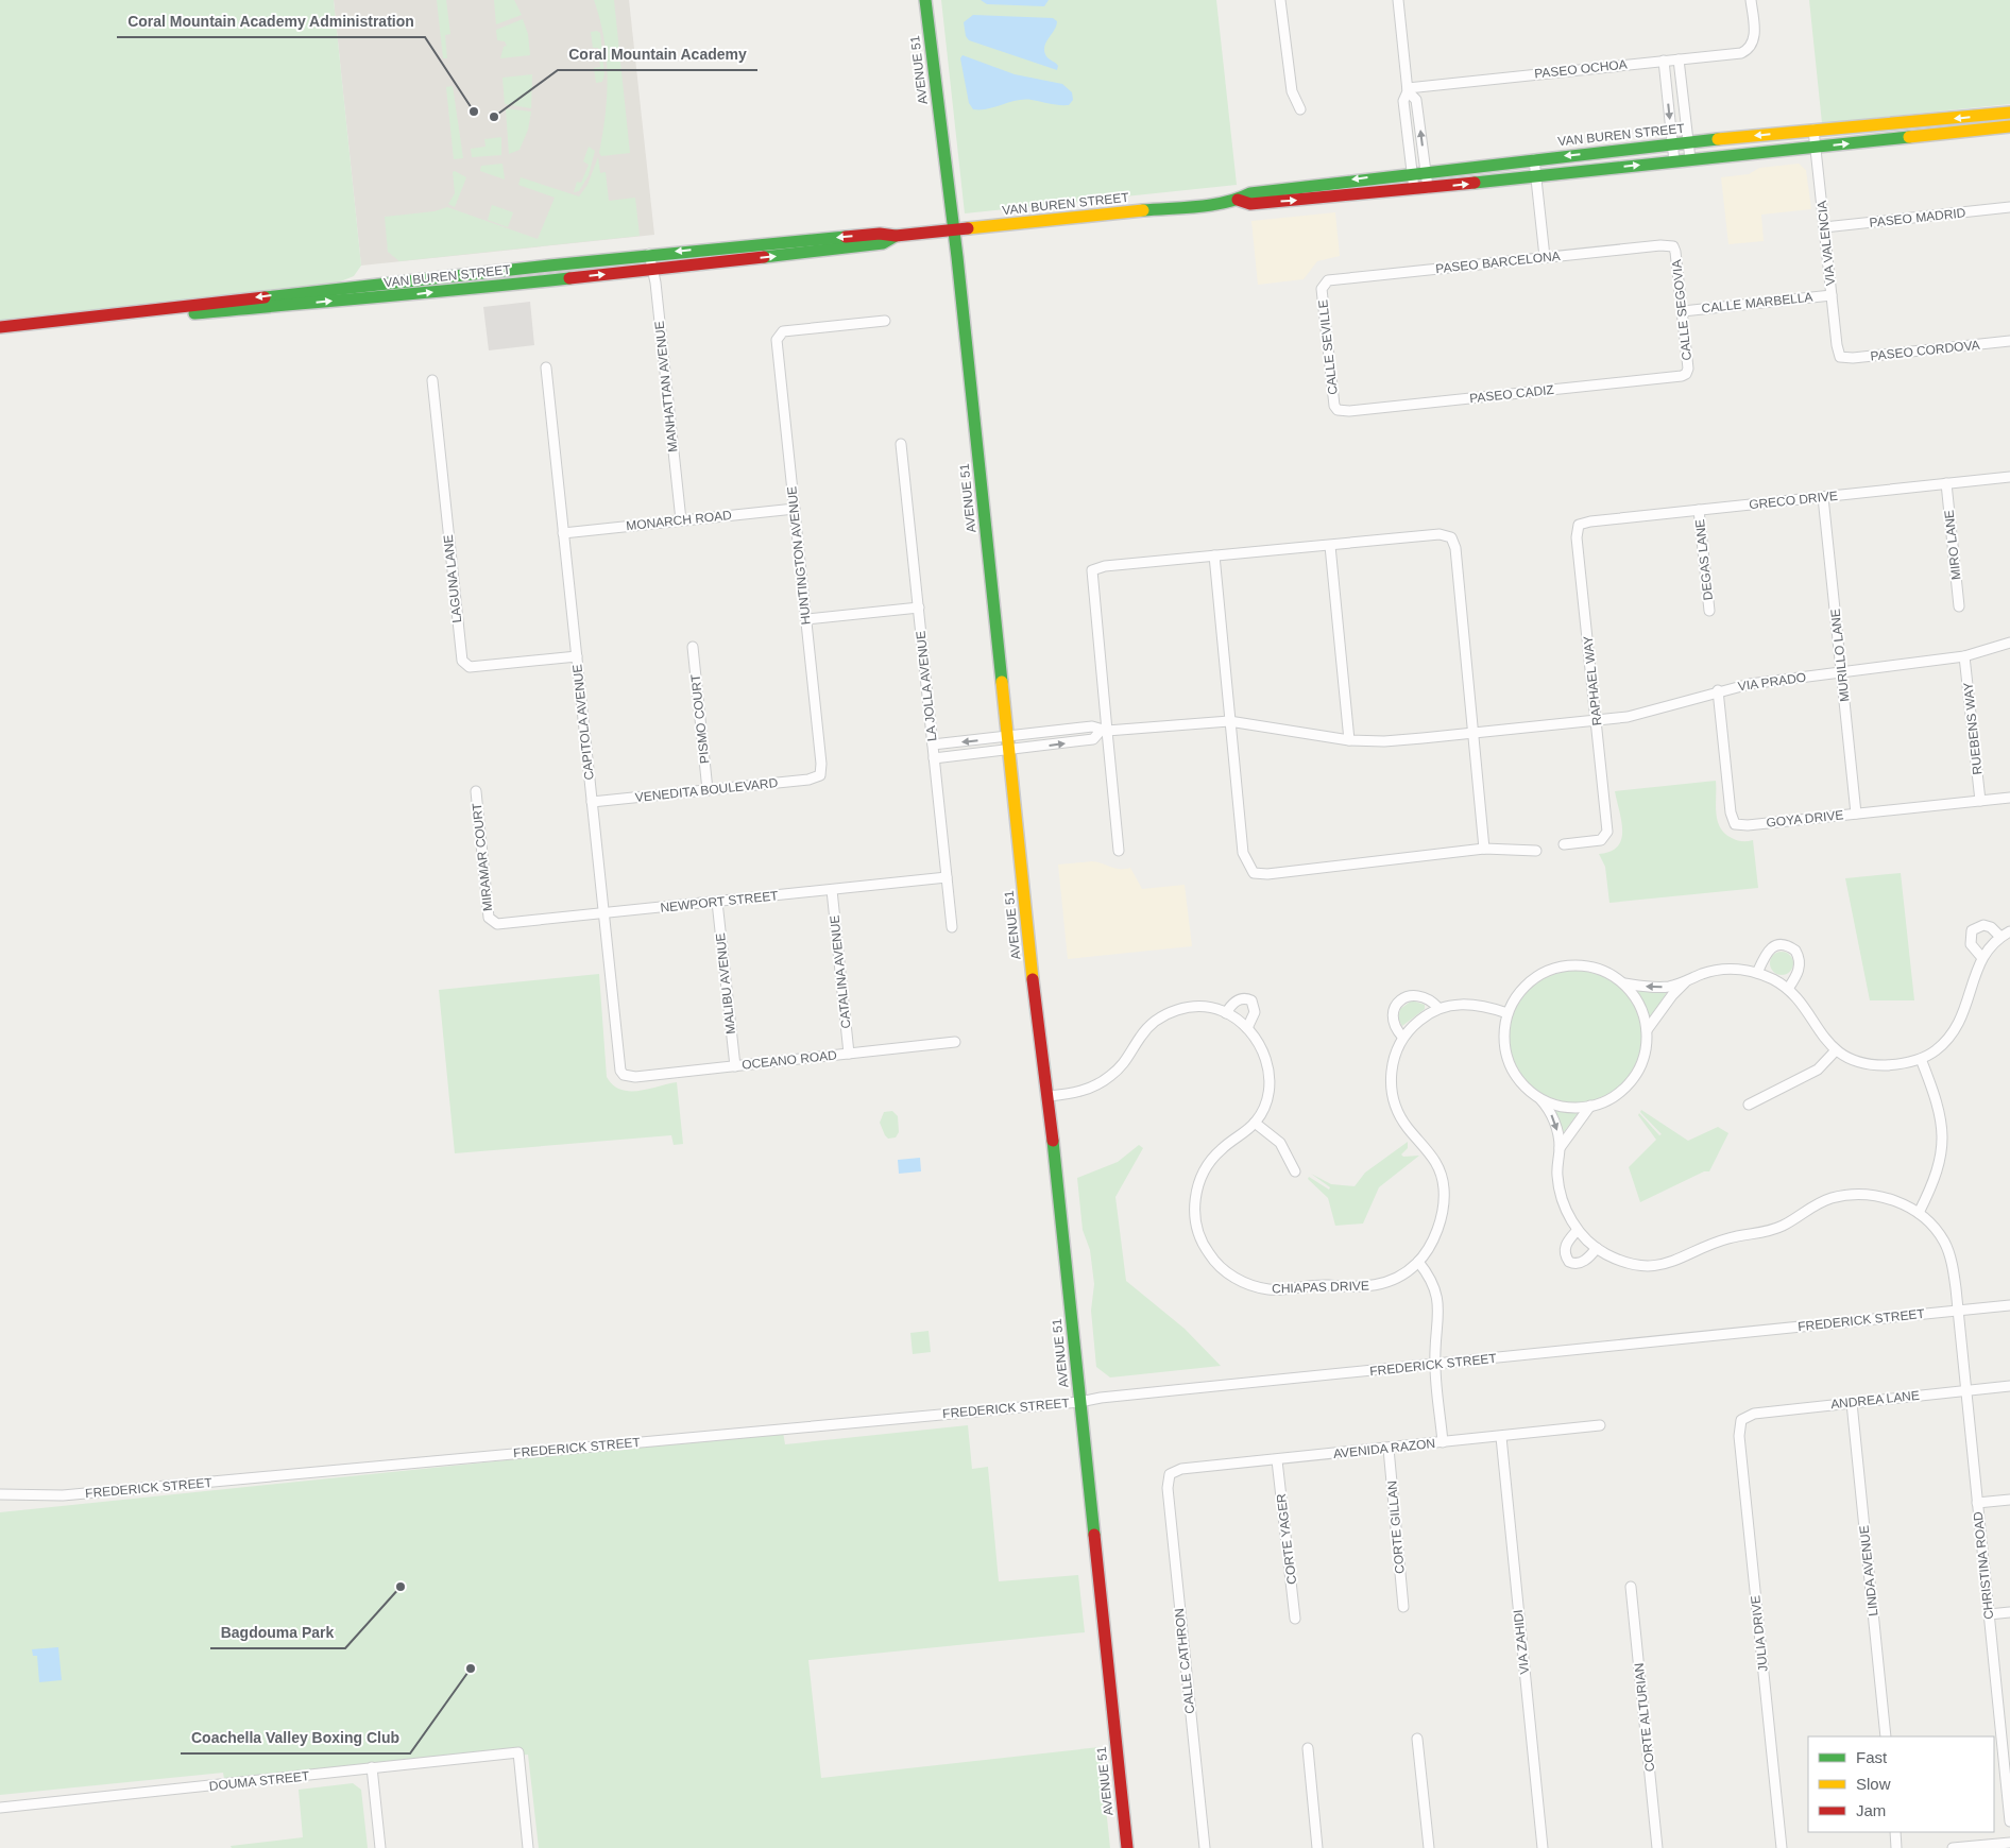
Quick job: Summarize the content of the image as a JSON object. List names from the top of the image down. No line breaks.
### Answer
{"streets":{"street":["PASEO OCHOA","AVENUE 51","VAN BUREN STREET","PASEO MADRID","VIA VALENCIA","PASEO BARCELONA","CALLE MARBELLA","CALLE SEGOVIA","CALLE SEVILLE","PASEO CORDOVA","MANHATTAN AVENUE","PASEO CADIZ","GRECO DRIVE","MONARCH ROAD","MIRO LANE","HUNTINGTON AVENUE","DEGAS LANE","LAGUNA LANE","MURILLO LANE","RAPHAEL WAY","VIA PRADO","LA JOLLA AVENUE","PISMO COURT","CAPITOLA AVENUE","RUEBENS WAY","VENEDITA BOULEVARD","GOYA DRIVE","MIRAMAR COURT","NEWPORT STREET","CATALINA AVENUE","MALIBU AVENUE","OCEANO ROAD","CHIAPAS DRIVE","FREDERICK STREET","ANDREA LANE","AVENIDA RAZON","CORTE GILLAN","CORTE YAGER","CHRISTINA ROAD","LINDA AVENUE","JULIA DRIVE","VIA ZAHIDI","CALLE CATHRON","CORTE ALTURIAN","DOUMA STREET"]},"crossings":[["AVENUE 51","VAN BUREN STREET"],["AVENUE 51","CHIAPAS DRIVE"],["AVENUE 51","FREDERICK STREET"],["VAN BUREN STREET","VIA VALENCIA"],["VAN BUREN STREET","MANHATTAN AVENUE"],["PASEO MADRID","VIA VALENCIA"],["VIA VALENCIA","CALLE MARBELLA"],["VIA VALENCIA","PASEO CORDOVA"],["PASEO BARCELONA","CALLE SEGOVIA"],["PASEO BARCELONA","CALLE SEVILLE"],["CALLE MARBELLA","CALLE SEGOVIA"],["CALLE SEGOVIA","PASEO CADIZ"],["CALLE SEVILLE","PASEO CADIZ"],["MANHATTAN AVENUE","MONARCH ROAD"],["GRECO DRIVE","MIRO LANE"],["GRECO DRIVE","DEGAS LANE"],["GRECO DRIVE","MURILLO LANE"],["GRECO DRIVE","RAPHAEL WAY"],["MONARCH ROAD","HUNTINGTON AVENUE"],["MONARCH ROAD","CAPITOLA AVENUE"],["HUNTINGTON AVENUE","VENEDITA BOULEVARD"],["LAGUNA LANE","CAPITOLA AVENUE"],["MURILLO LANE","VIA PRADO"],["MURILLO LANE","GOYA DRIVE"],["RAPHAEL WAY","VIA PRADO"],["VIA PRADO","RUEBENS WAY"],["VIA PRADO","GOYA DRIVE"],["LA JOLLA AVENUE","NEWPORT STREET"],["PISMO COURT","VENEDITA BOULEVARD"],["CAPITOLA AVENUE","VENEDITA BOULEVARD"],["CAPITOLA AVENUE","NEWPORT STREET"],["CAPITOLA AVENUE","OCEANO ROAD"],["RUEBENS WAY","GOYA DRIVE"],["MIRAMAR COURT","NEWPORT STREET"],["NEWPORT STREET","CATALINA AVENUE"],["NEWPORT STREET","MALIBU AVENUE"],["CATALINA AVENUE","OCEANO ROAD"],["MALIBU AVENUE","OCEANO ROAD"],["FREDERICK STREET","CHRISTINA ROAD"],["ANDREA LANE","CHRISTINA ROAD"],["ANDREA LANE","LINDA AVENUE"],["ANDREA LANE","JULIA DRIVE"],["AVENIDA RAZON","CORTE GILLAN"],["AVENIDA RAZON","CORTE YAGER"],["AVENIDA RAZON","VIA ZAHIDI"],["AVENIDA RAZON","CALLE CATHRON"]],"places":["Coral Mountain Academy Administration","Coral Mountain Academy","Bagdouma Park","Coachella Valley Boxing Club"],"legend":["Fast","Slow","Jam"]}
